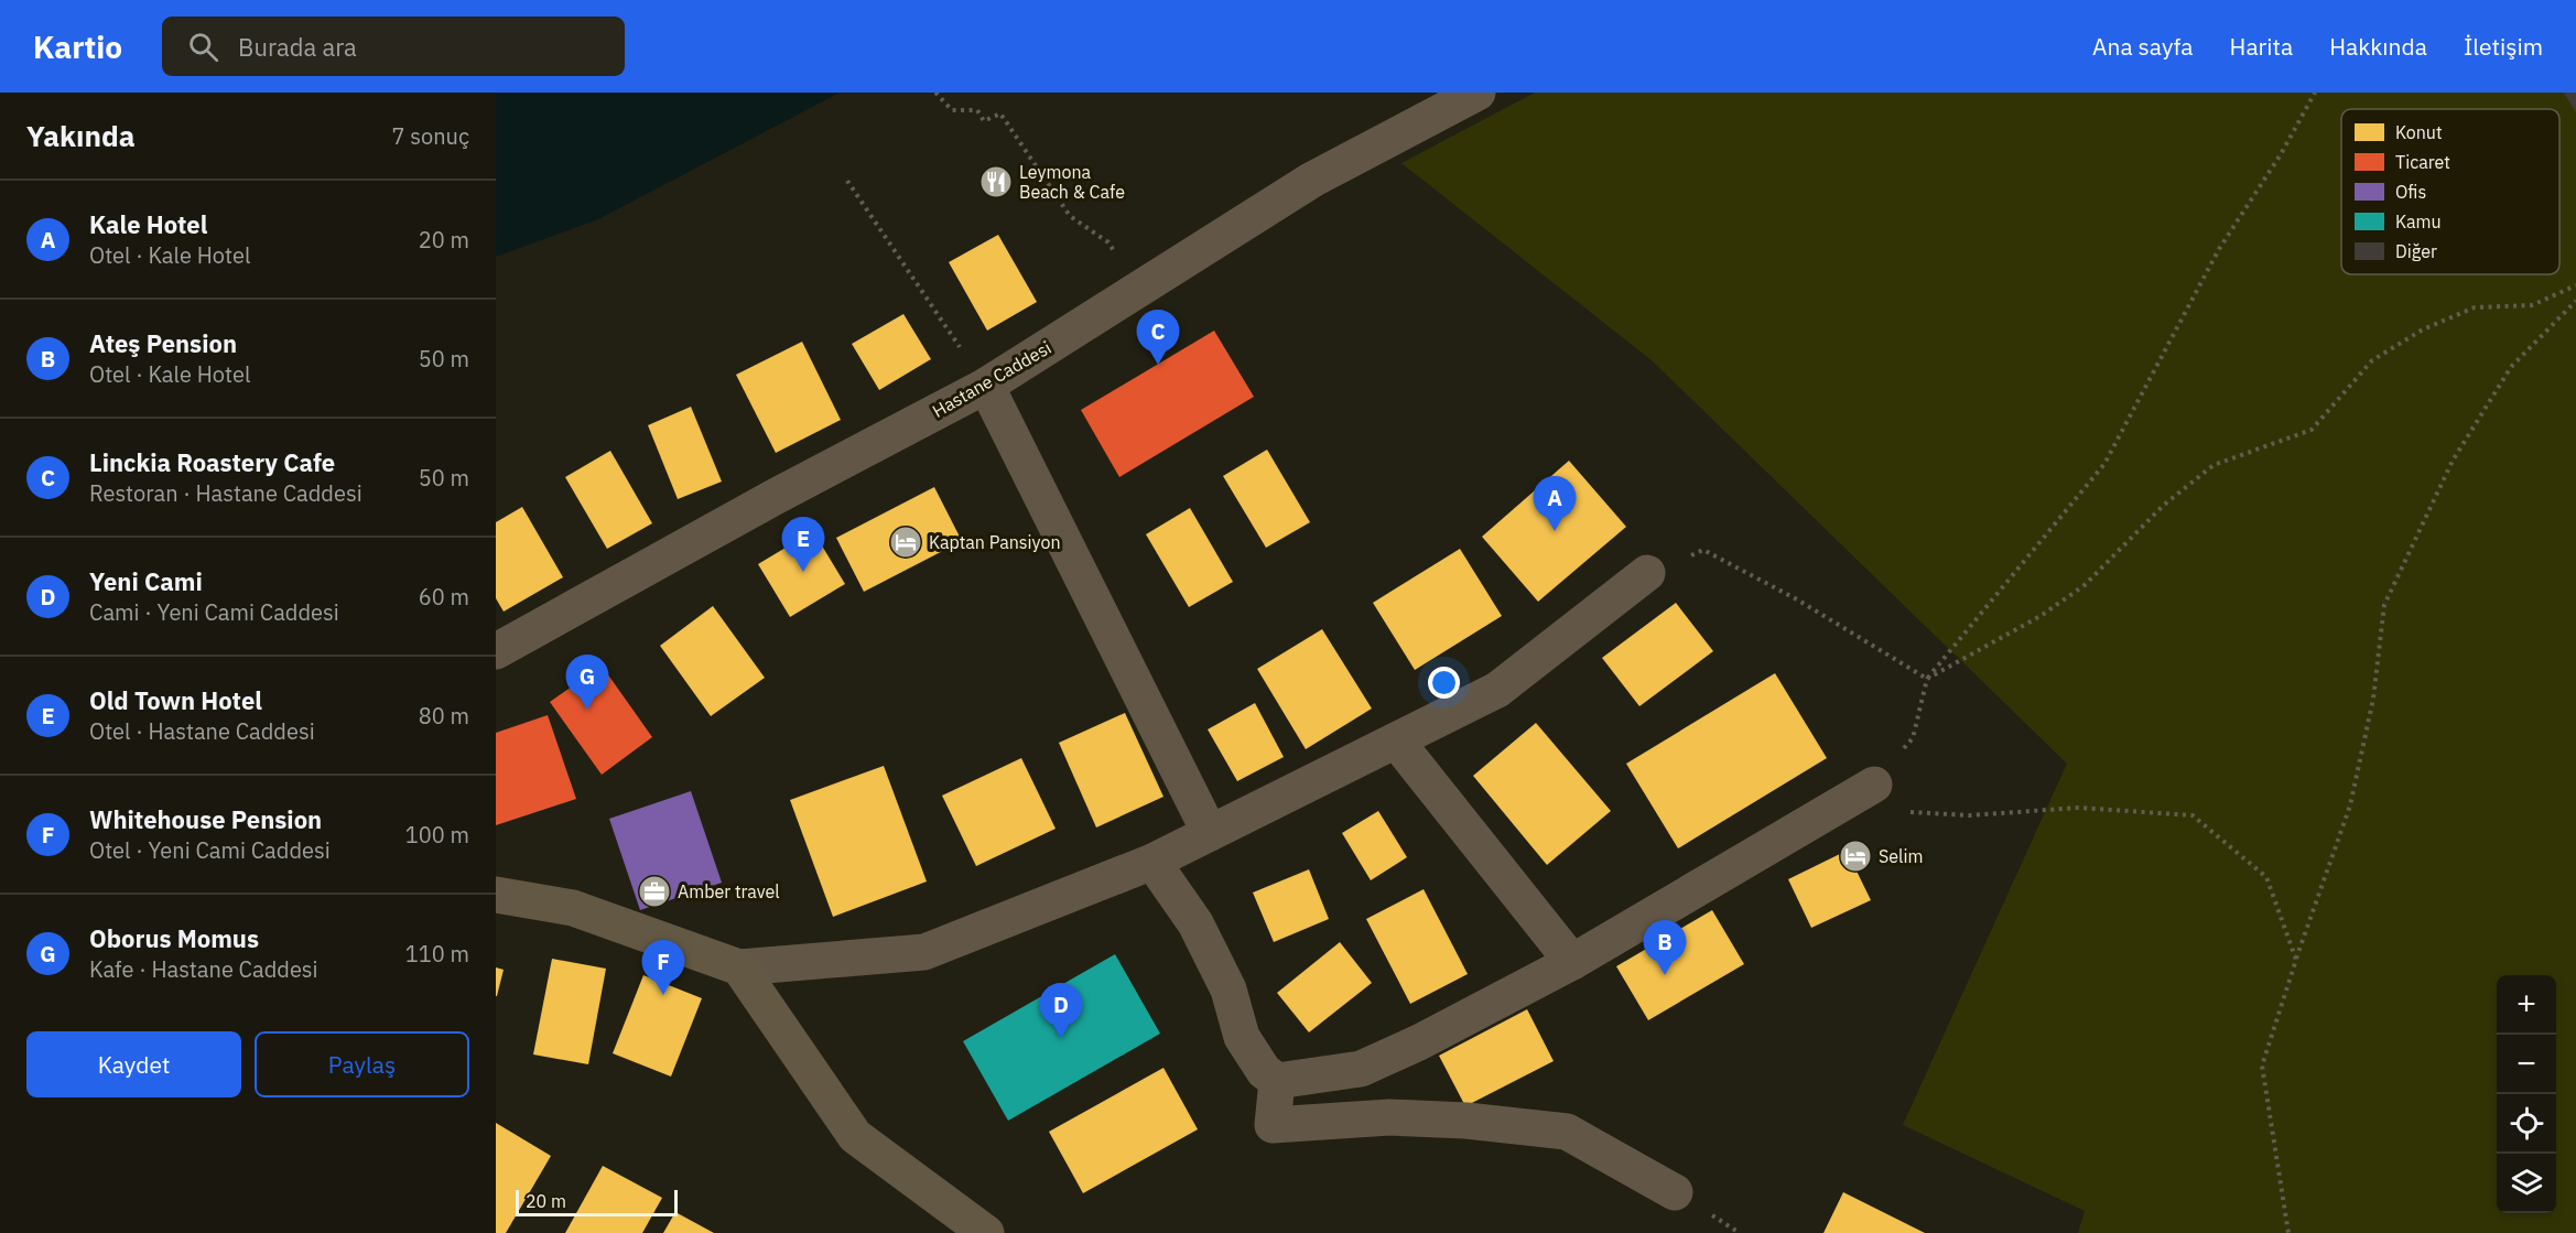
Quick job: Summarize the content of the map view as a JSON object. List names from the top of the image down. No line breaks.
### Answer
{"streets":{"street":["Hastane Caddesi"]},"places":{"restaurant":["Leymona Beach & Cafe"],"hotel":["Kaptan Pansiyon","Selim"],"office":["Amber travel"]},"legend":["Konut","Ticaret","Ofis","Kamu","Diğer"],"scale_bar":"20 m","page":{"header":"Kartio","search":"Burada ara","nav":["Ana sayfa","Harita","Hakkında","İletişim"],"heading":["Yakında","7 sonuç"],"list":[{"mark":"A","name":"Kale Hotel","note":"Otel · Kale Hotel","value":"20 m"},{"mark":"B","name":"Ateş Pension","note":"Otel · Kale Hotel","value":"50 m"},{"mark":"C","name":"Linckia Roastery Cafe","note":"Restoran · Hastane Caddesi","value":"50 m"},{"mark":"D","name":"Yeni Cami","note":"Cami · Yeni Cami Caddesi","value":"60 m"},{"mark":"E","name":"Old Town Hotel","note":"Otel · Hastane Caddesi","value":"80 m"},{"mark":"F","name":"Whitehouse Pension","note":"Otel · Yeni Cami Caddesi","value":"100 m"},{"mark":"G","name":"Oborus Momus","note":"Kafe · Hastane Caddesi","value":"110 m"}],"pins":["C","A","E","G","B","F","D"],"map_buttons":["+","−"],"buttons":["Kaydet","Paylaş"],"scale":"20 m"}}
